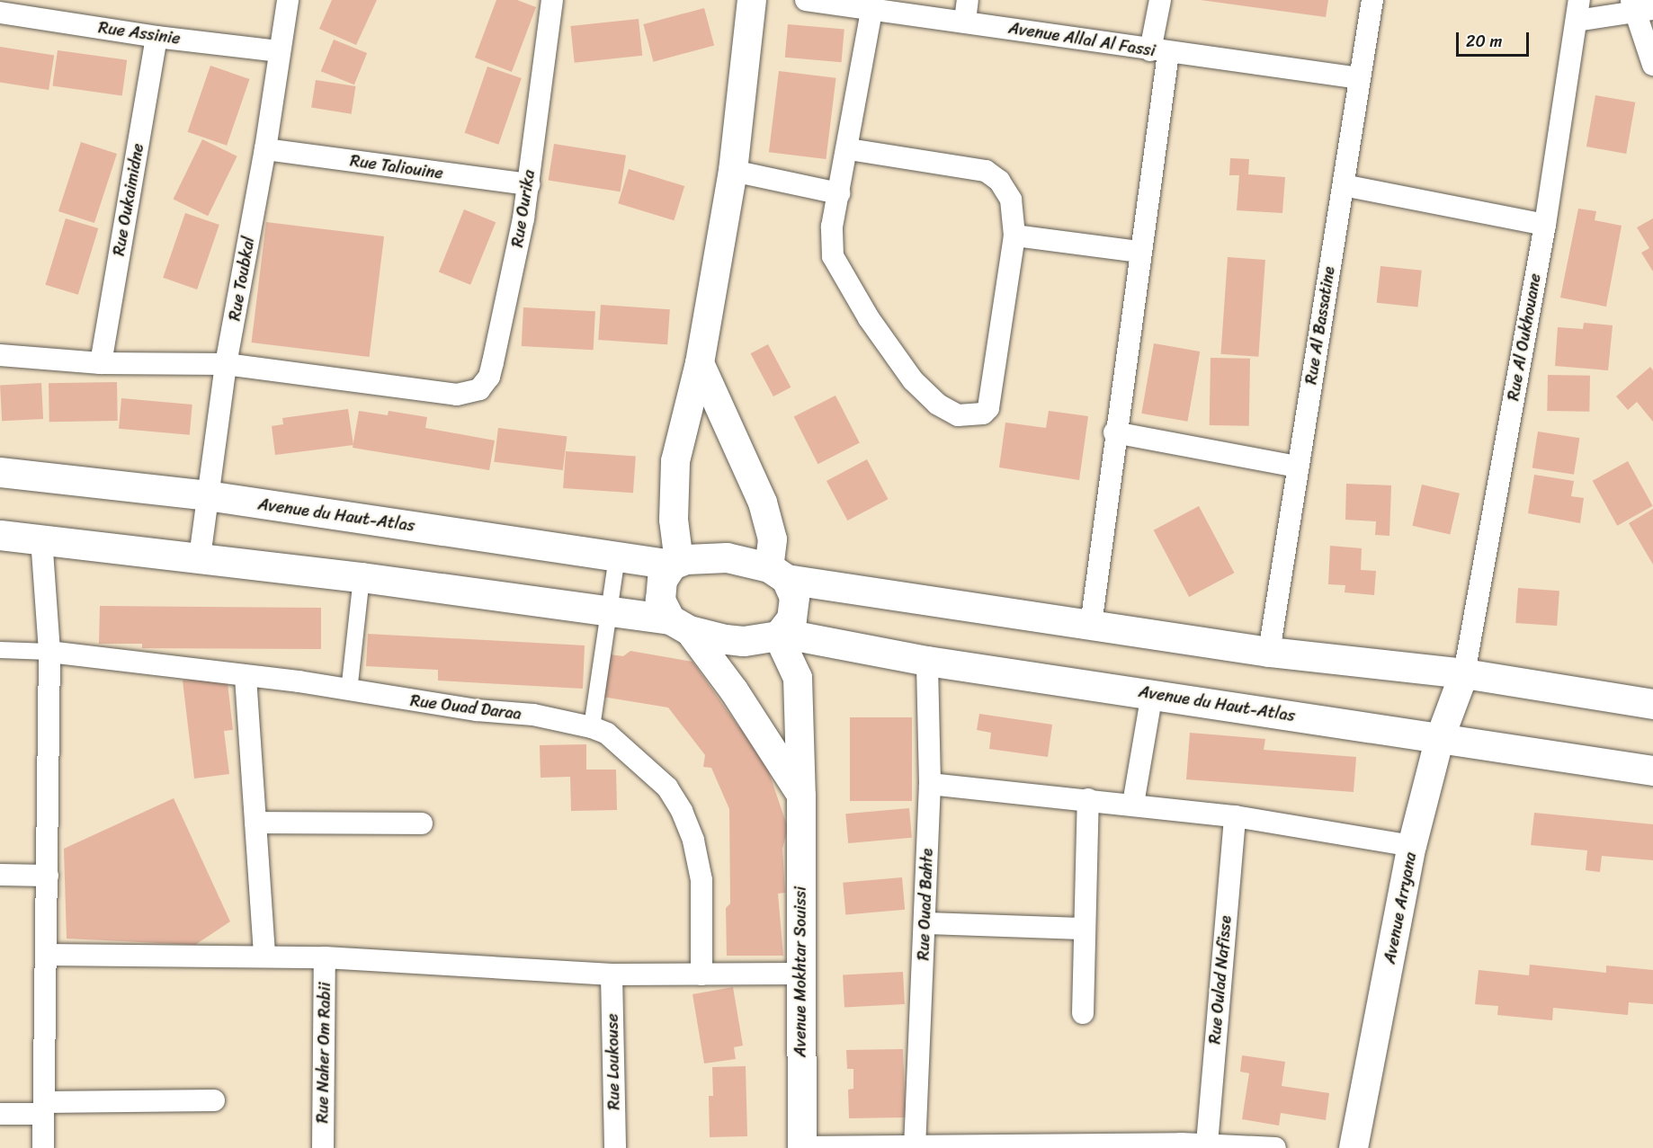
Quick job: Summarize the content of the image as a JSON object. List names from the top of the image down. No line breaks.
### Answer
{"streets":{"main road":["Avenue du Haut-Atlas"],"street":["Rue Assinie","Avenue Allal Al Fassi","Rue Taliouine","Rue Oukaimidne","Rue Ourika","Rue Toubkal","Rue Al Bassatine","Rue Al Oukhouane","Rue Ouad Daraa","Rue Ouad Bahte","Avenue Arryana","Avenue Mokhtar Souissi","Rue Oulad Nafisse","Rue Naher Om Rabii","Rue Loukouse"]},"crossings":[["Rue Assinie","Rue Oukaimidne"],["Rue Assinie","Rue Toubkal"],["Avenue Allal Al Fassi","Rue Al Bassatine"],["Rue Taliouine","Rue Ourika"],["Rue Taliouine","Rue Toubkal"],["Rue Ourika","Rue Toubkal"],["Rue Toubkal","Avenue du Haut-Atlas"],["Rue Al Oukhouane","Avenue Arryana"],["Avenue du Haut-Atlas","Rue Ouad Bahte"],["Avenue du Haut-Atlas","Avenue Arryana"],["Avenue du Haut-Atlas","Avenue Mokhtar Souissi"]],"scale_bar":"20 m"}
